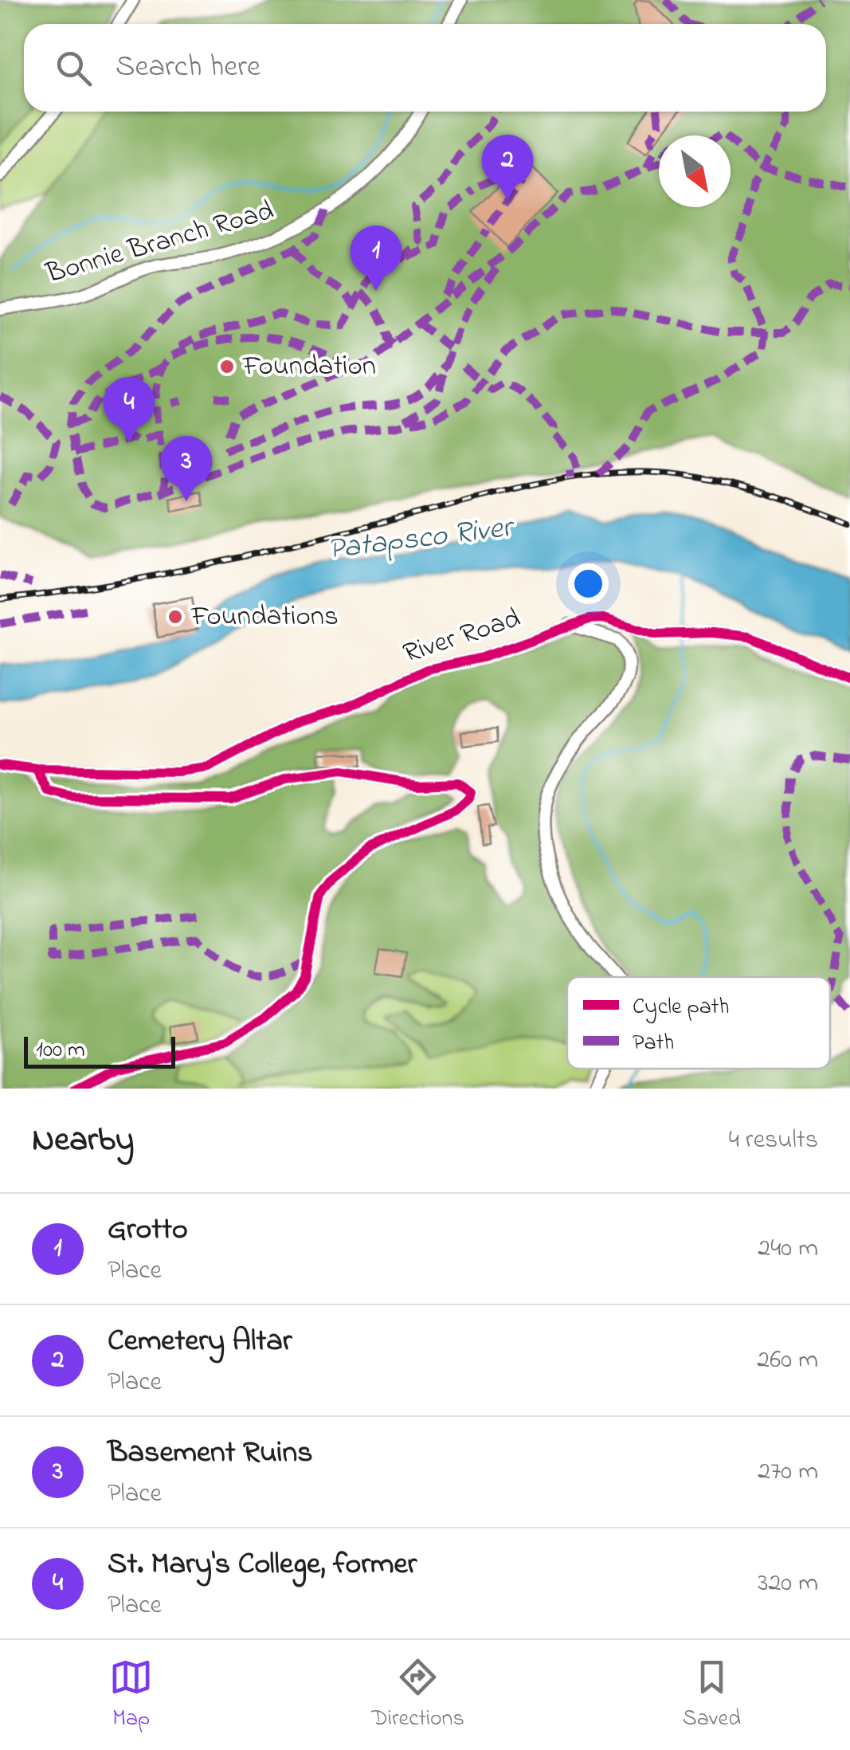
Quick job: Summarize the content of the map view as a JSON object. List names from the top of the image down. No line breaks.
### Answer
{"streets":{"street":["Bonnie Branch Road","River Road"]},"water":["Patapsco River"],"places":["Foundation","Foundations"],"legend":["Cycle path","Path"],"scale_bar":"100 m","north":"bottom right","page":{"search":"Search here","pins":["2","1","4","3"],"scale":"100 m","heading":["Nearby","4 results"],"list":[{"mark":"1","name":"Grotto","note":"Place","value":"240 m"},{"mark":"2","name":"Cemetery Altar","note":"Place","value":"260 m"},{"mark":"3","name":"Basement Ruins","note":"Place","value":"270 m"},{"mark":"4","name":"St. Mary's College, former","note":"Place","value":"320 m"}],"nav":["Map","Directions","Saved"]}}
